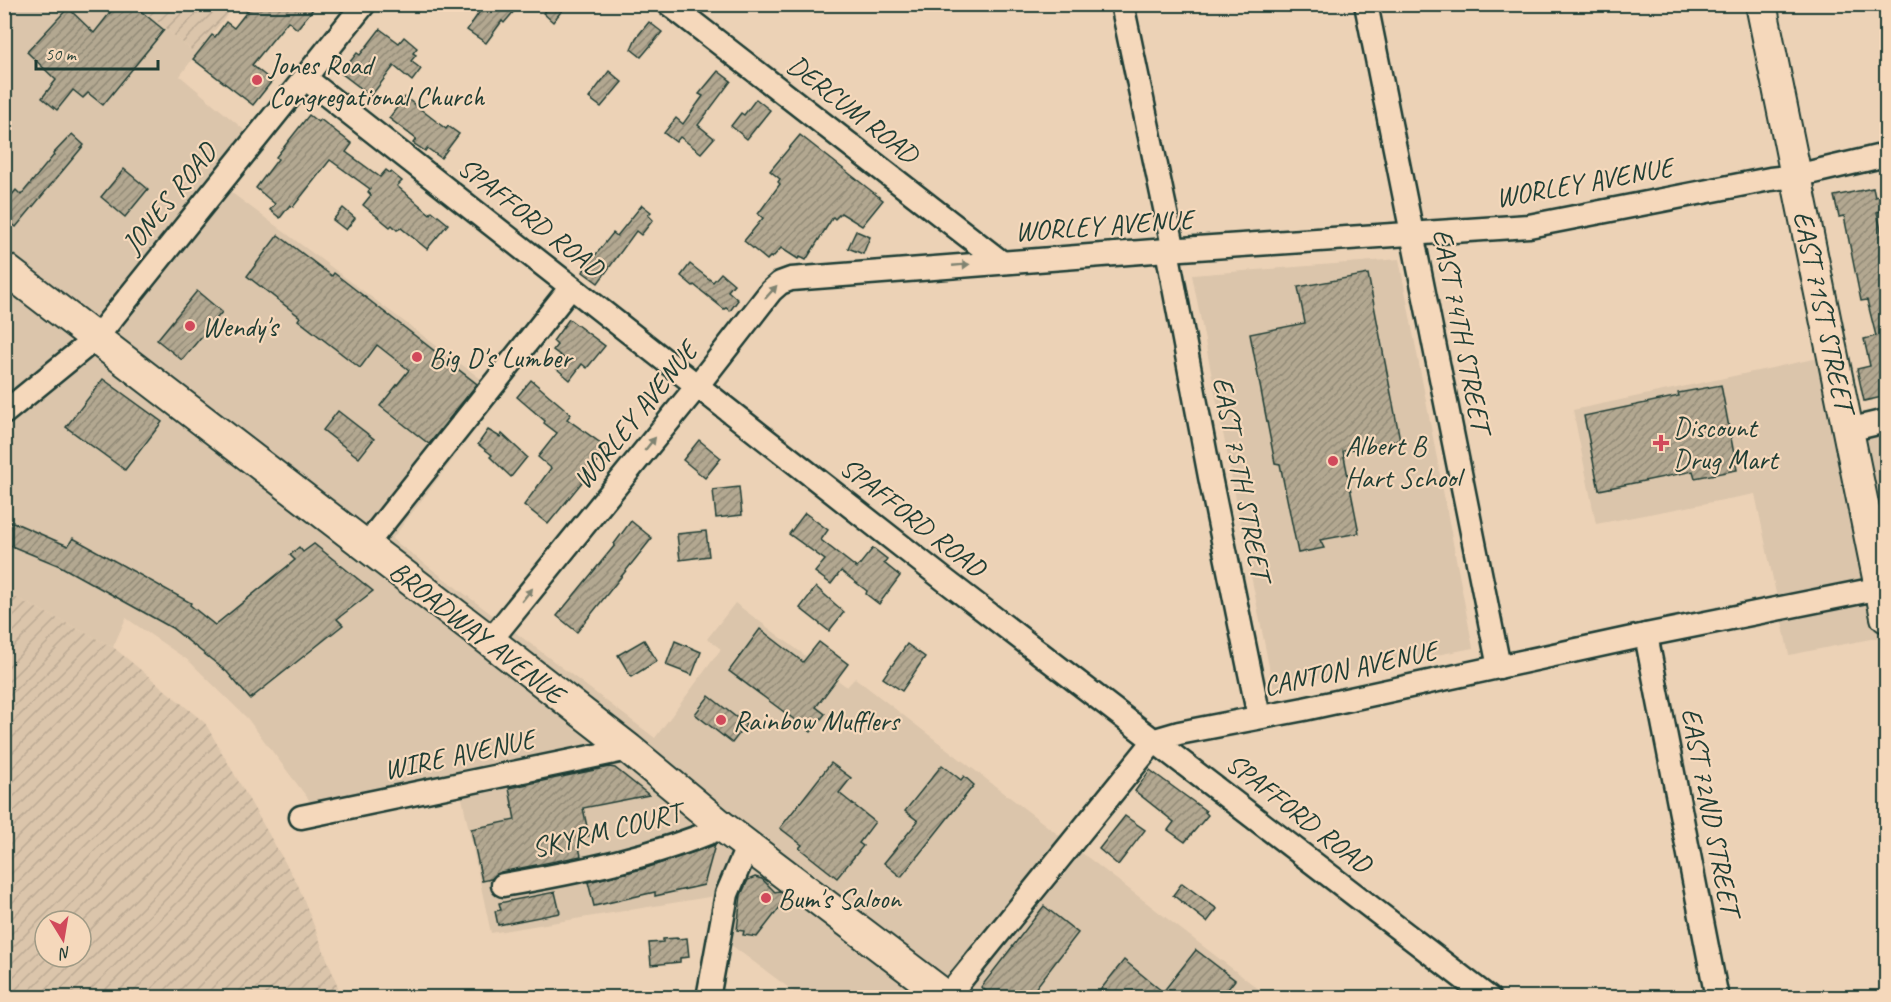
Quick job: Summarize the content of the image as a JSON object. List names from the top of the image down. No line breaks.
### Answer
{"streets":{"main road":["EAST 71ST STREET","BROADWAY AVENUE"],"street":["DERCUM ROAD","WORLEY AVENUE","JONES ROAD","SPAFFORD ROAD","EAST 74TH STREET","EAST 75TH STREET","CANTON AVENUE","WIRE AVENUE","EAST 72ND STREET","SKYRM COURT"]},"crossings":[["DERCUM ROAD","WORLEY AVENUE"],["WORLEY AVENUE","SPAFFORD ROAD"],["WORLEY AVENUE","EAST 71ST STREET"],["WORLEY AVENUE","EAST 74TH STREET"],["WORLEY AVENUE","EAST 75TH STREET"],["WORLEY AVENUE","BROADWAY AVENUE"],["JONES ROAD","SPAFFORD ROAD"],["JONES ROAD","BROADWAY AVENUE"],["SPAFFORD ROAD","CANTON AVENUE"],["EAST 71ST STREET","CANTON AVENUE"],["EAST 74TH STREET","CANTON AVENUE"],["EAST 75TH STREET","CANTON AVENUE"],["BROADWAY AVENUE","WIRE AVENUE"],["BROADWAY AVENUE","SKYRM COURT"],["CANTON AVENUE","EAST 72ND STREET"]],"places":{"other":["Jones Road Congregational Church","Wendy's","Big D's Lumber","Albert B Hart School","Rainbow Mufflers","Bum's Saloon"],"health":["Discount Drug Mart"]},"scale_bar":"50 m","north":"bottom"}
